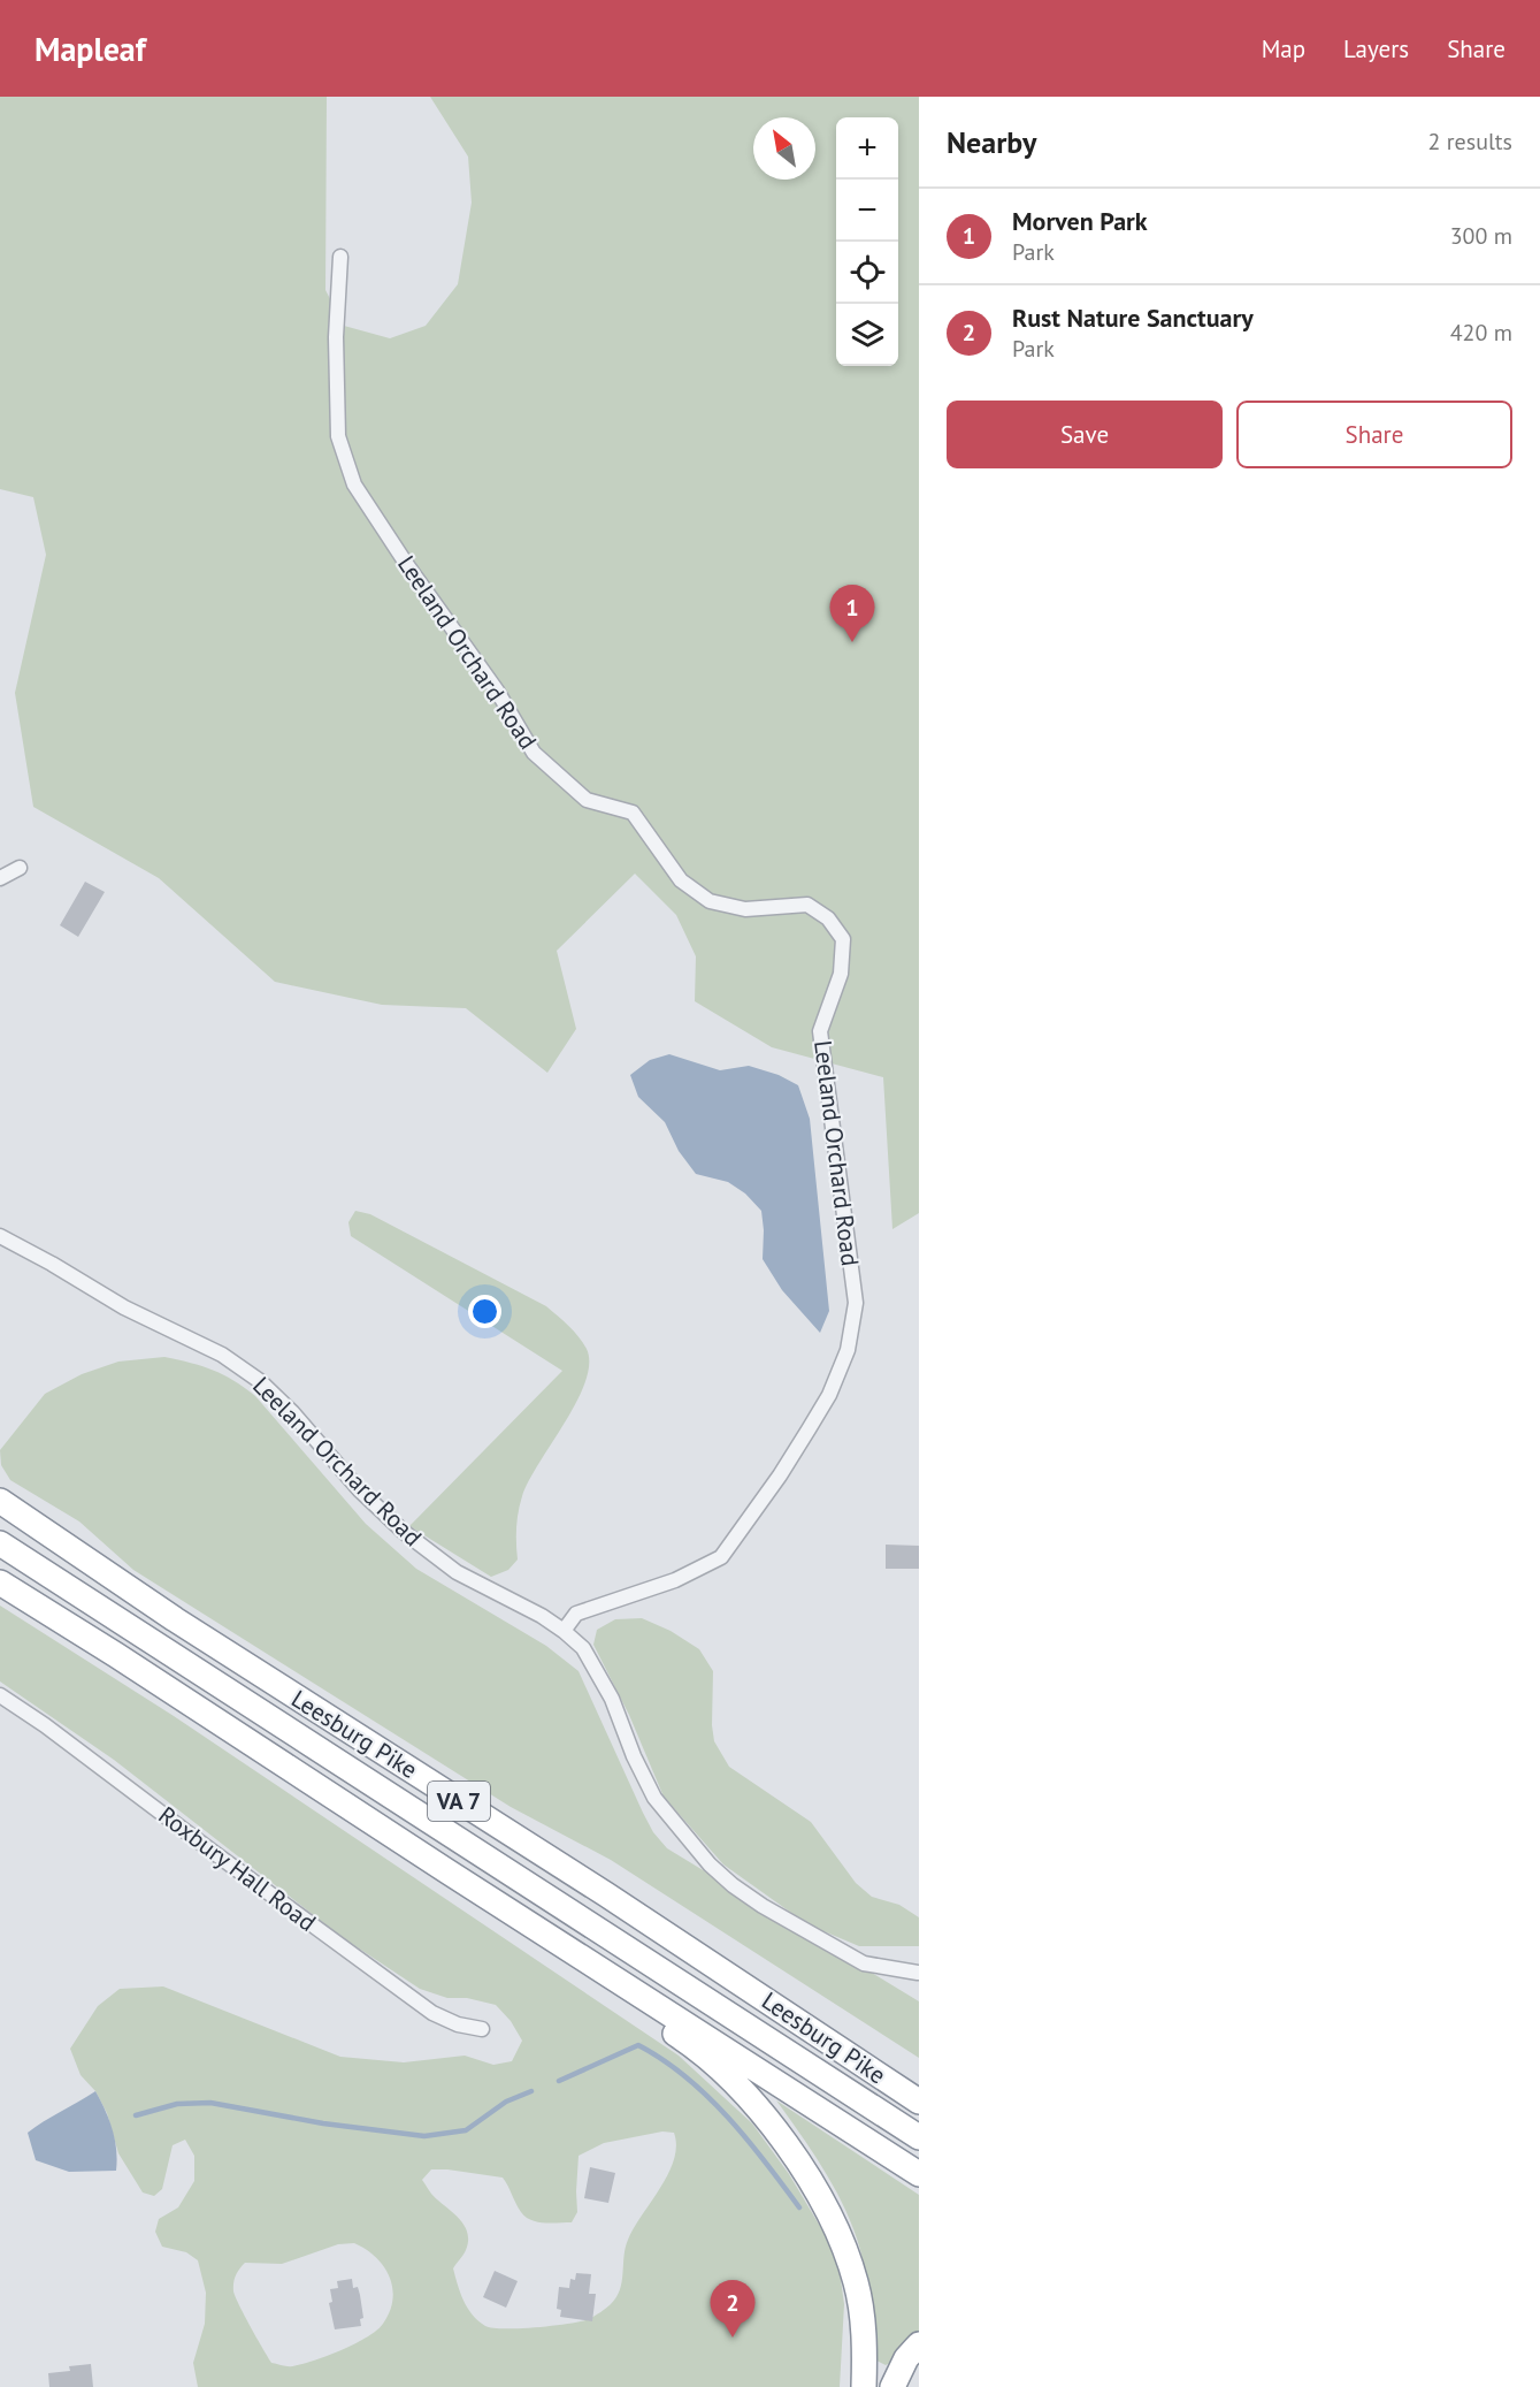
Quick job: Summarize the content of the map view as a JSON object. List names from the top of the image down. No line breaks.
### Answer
{"streets":{"highway":["Leesburg Pike","VA 7"],"street":["Leeland Orchard Road","Roxbury Hall Road"]},"north":"top left","page":{"header":"Mapleaf","nav":["Map","Layers","Share"],"heading":["Nearby","2 results"],"map_buttons":["+","−"],"list":[{"mark":"1","name":"Morven Park","note":"Park","value":"300 m"},{"mark":"2","name":"Rust Nature Sanctuary","note":"Park","value":"420 m"}],"buttons":["Save","Share"],"pins":["1","2"]}}
